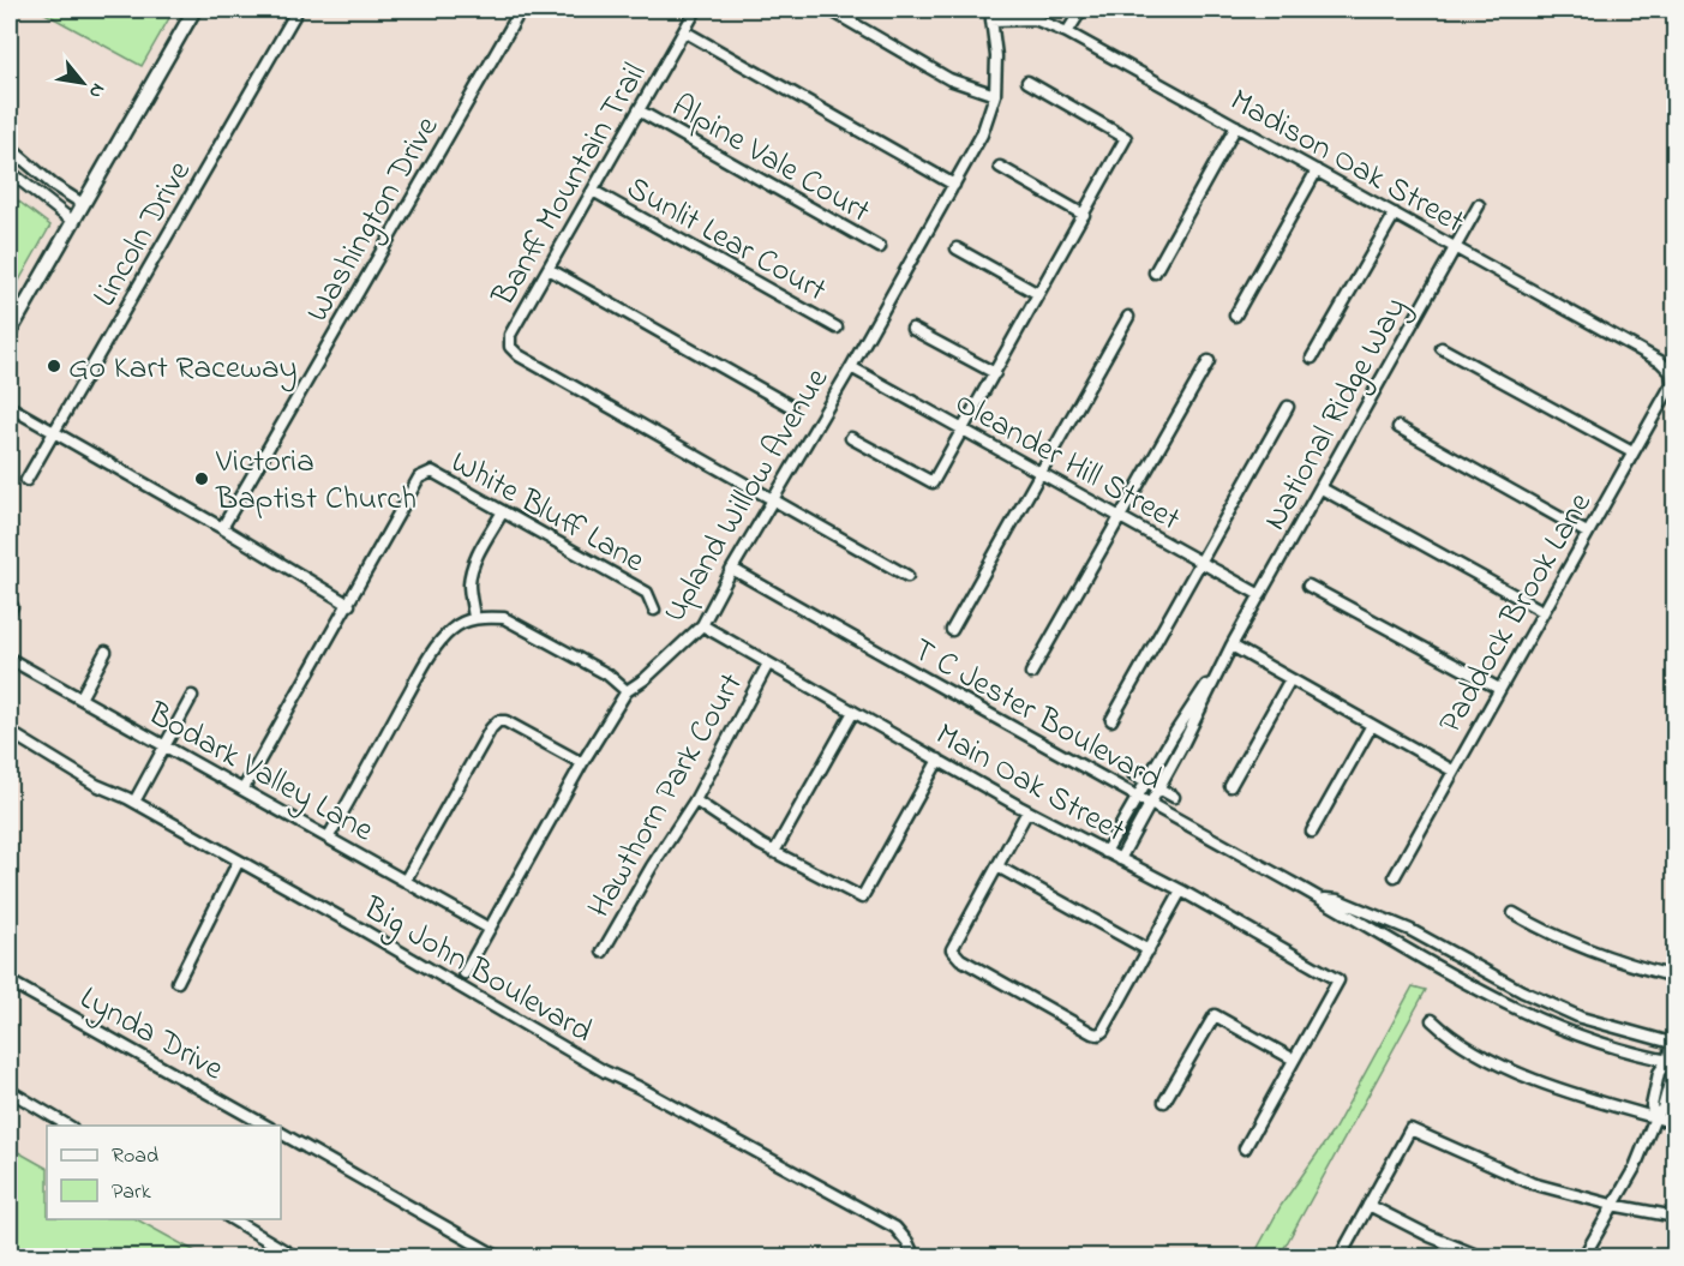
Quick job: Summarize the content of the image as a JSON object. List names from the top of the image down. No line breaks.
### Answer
{"streets":{"street":["Alpine Vale Court","Madison Oak Street","Banff Mountain Trail","Washington Drive","Lincoln Drive","Sunlit Lear Court","National Ridge Way","Oleander Hill Street","Upland Willow Avenue","White Bluff Lane","Paddock Brook Lane","T C Jester Boulevard","Bodark Valley Lane","Main Oak Street","Hawthorn Park Court","Big John Boulevard","Lynda Drive"]},"crossings":[["Alpine Vale Court","Banff Mountain Trail"],["Madison Oak Street","National Ridge Way"],["Madison Oak Street","Upland Willow Avenue"],["Madison Oak Street","Paddock Brook Lane"],["Banff Mountain Trail","Sunlit Lear Court"],["Banff Mountain Trail","Upland Willow Avenue"],["National Ridge Way","Oleander Hill Street"],["National Ridge Way","T C Jester Boulevard"],["National Ridge Way","Main Oak Street"],["Oleander Hill Street","Upland Willow Avenue"],["Upland Willow Avenue","T C Jester Boulevard"],["Upland Willow Avenue","Bodark Valley Lane"],["Upland Willow Avenue","Main Oak Street"],["White Bluff Lane","Bodark Valley Lane"],["Main Oak Street","Hawthorn Park Court"]],"places":["Go Kart Raceway","Victoria Baptist Church"],"legend":["Road","Park"],"north":"bottom right"}
